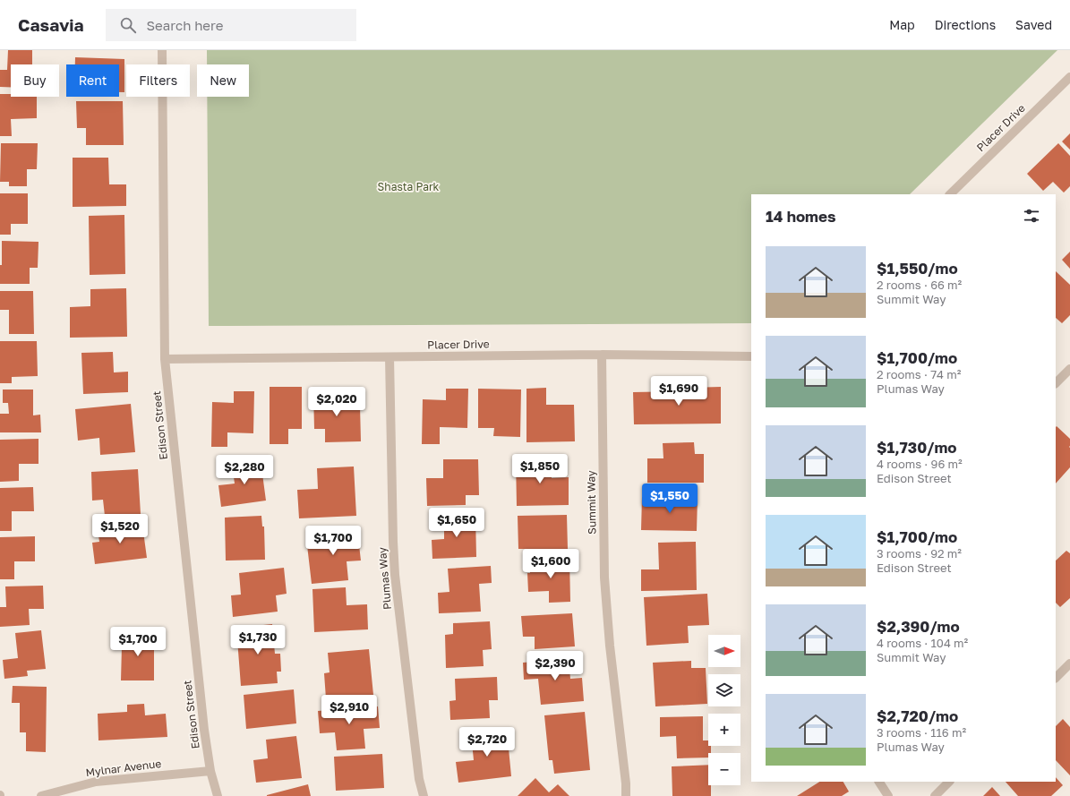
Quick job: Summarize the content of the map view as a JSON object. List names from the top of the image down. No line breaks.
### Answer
{"streets":{"street":["Placer Drive","Edison Street","Summit Way","Plumas Way","Mylnar Avenue"]},"crossings":[["Placer Drive","Edison Street"],["Placer Drive","Summit Way"],["Placer Drive","Plumas Way"],["Edison Street","Mylnar Avenue"]],"parks":["Shasta Park"],"north":"right","page":{"header":"Casavia","search":"Search here","nav":["Map","Directions","Saved"],"chip":["Buy","Rent","Filters","New"],"heading":"14 homes","list":[{"name":"$1,550/mo","note":"2 rooms · 66 m² · Summit Way"},{"name":"$1,700/mo","note":"2 rooms · 74 m² · Plumas Way"},{"name":"$1,730/mo","note":"4 rooms · 96 m² · Edison Street"},{"name":"$1,700/mo","note":"3 rooms · 92 m² · Edison Street"},{"name":"$2,390/mo","note":"4 rooms · 104 m² · Summit Way"},{"name":"$2,720/mo","note":"3 rooms · 116 m² · Plumas Way"}],"price":["$1,690","$2,020","$1,850","$2,280","$1,550","$1,650","$1,520","$1,700","$1,600","$1,730","$1,700","$2,390","$2,910","$2,720"],"map_buttons":["+","−"]}}
